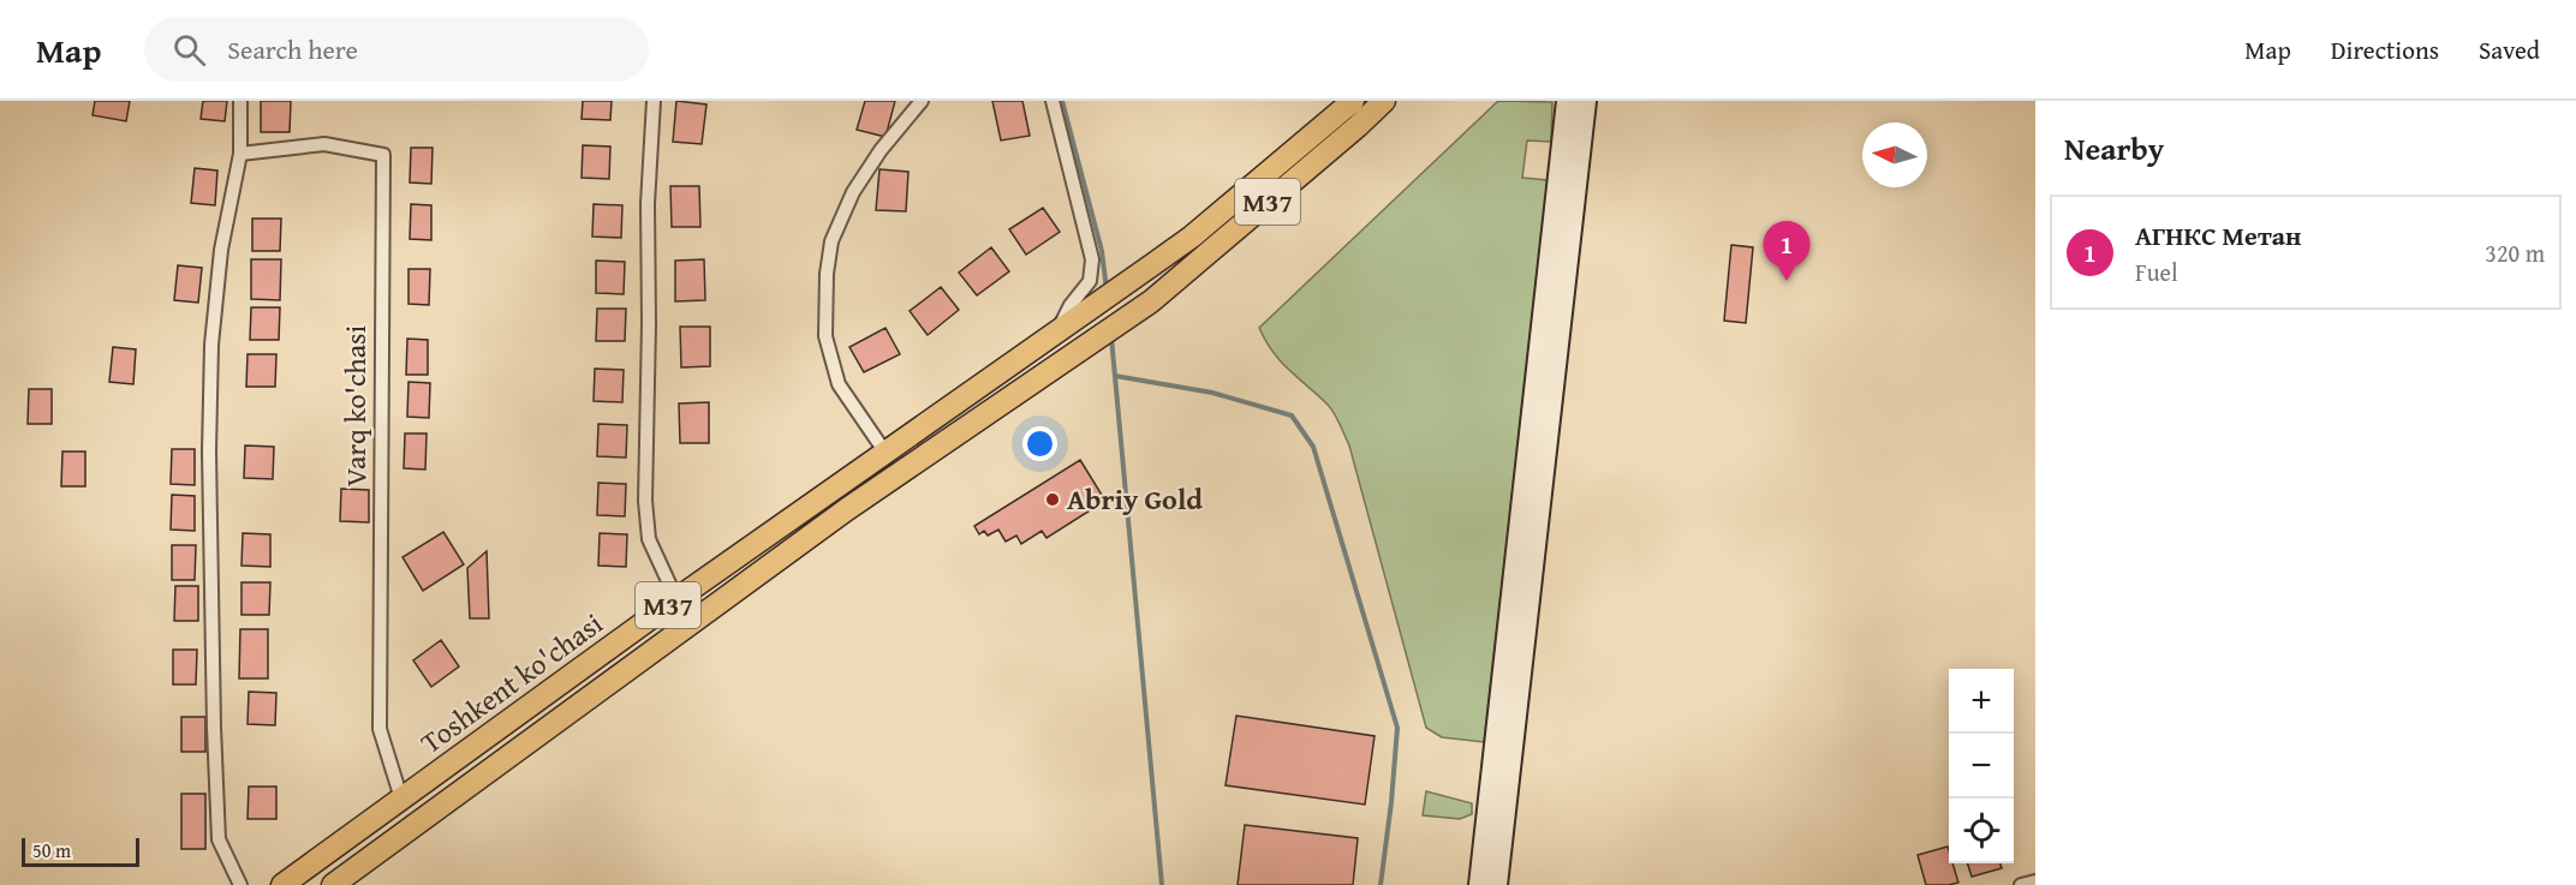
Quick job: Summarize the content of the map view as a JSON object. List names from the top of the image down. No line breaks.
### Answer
{"streets":{"highway":["M37","Toshkent ko'chasi"],"street":["Varq ko'chasi"]},"crossings":[["M37","Toshkent ko'chasi"],["Varq ko'chasi","Toshkent ko'chasi"]],"places":["Abriy Gold"],"scale_bar":"50 m","north":"left","page":{"header":"Map","search":"Search here","nav":["Map","Directions","Saved"],"heading":"Nearby","list":[{"mark":"1","name":"АГНКС Метан","note":"Fuel","value":"320 m"}],"pins":"1","map_buttons":["+","−"],"scale":"50 m"}}
